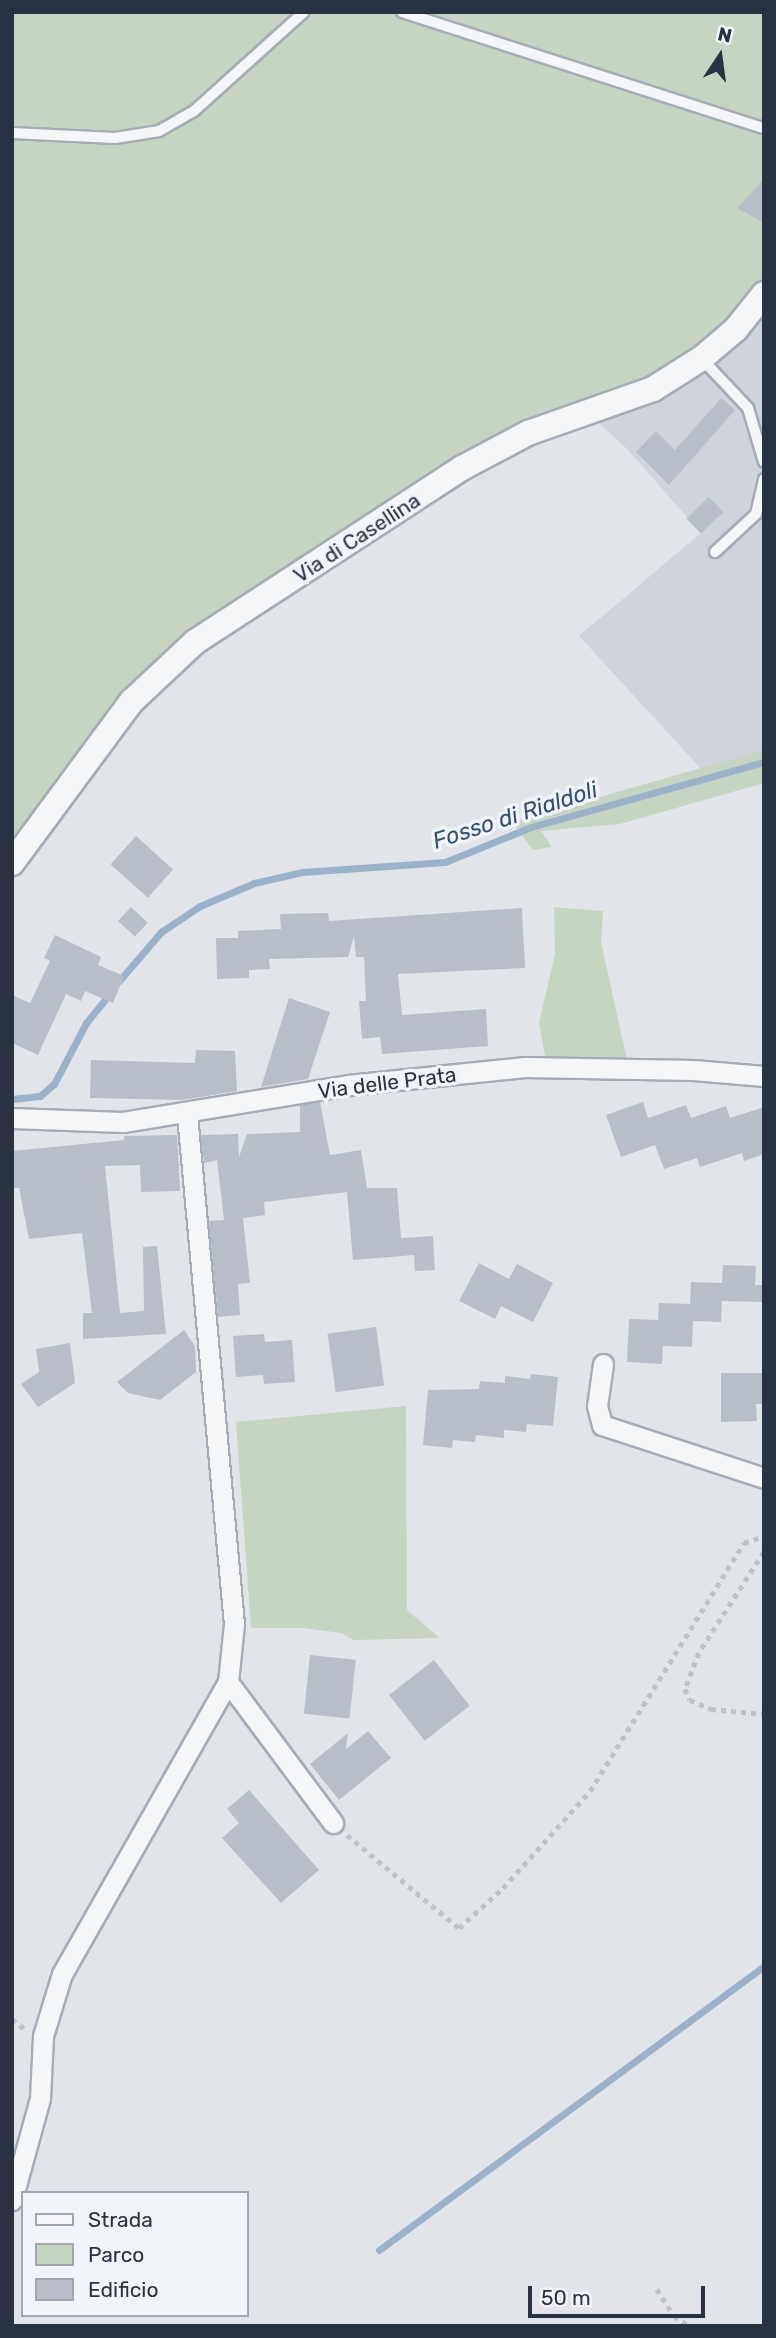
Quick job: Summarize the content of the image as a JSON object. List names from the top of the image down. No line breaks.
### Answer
{"streets":{"street":["Via di Casellina","Via delle Prata"]},"water":["Fosso di Rialdoli"],"legend":["Strada","Parco","Edificio"],"scale_bar":"50 m","north":"top"}
